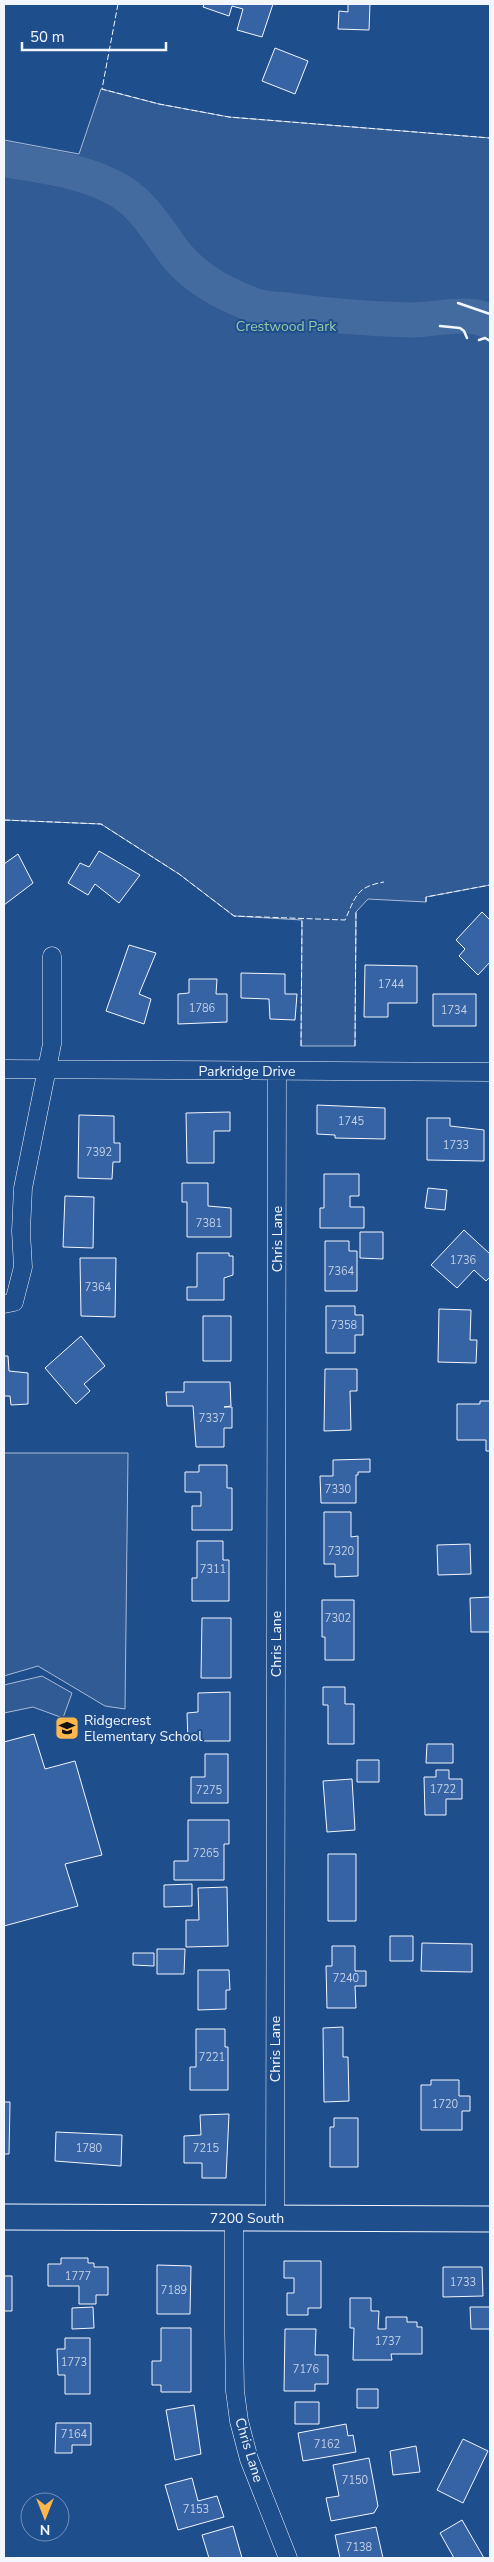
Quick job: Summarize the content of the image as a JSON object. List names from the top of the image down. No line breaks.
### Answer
{"streets":{"street":["Parkridge Drive","Chris Lane","7200 South"]},"crossings":[["Parkridge Drive","Chris Lane"],["Chris Lane","7200 South"]],"parks":["Crestwood Park"],"places":{"school or university":["Ridgecrest Elementary School"]},"house_numbers":["1744","1786","1734","1745","1733","7392","7381","1736","7364","7364","7358","7337","7330","7320","7311","7302","1722","7275","7265","7240","7221","1720","1780","7215","1777","1733","7189","1737","1773","7176","7164","7162","7150","7153","7138"],"scale_bar":"50 m","north":"bottom"}
